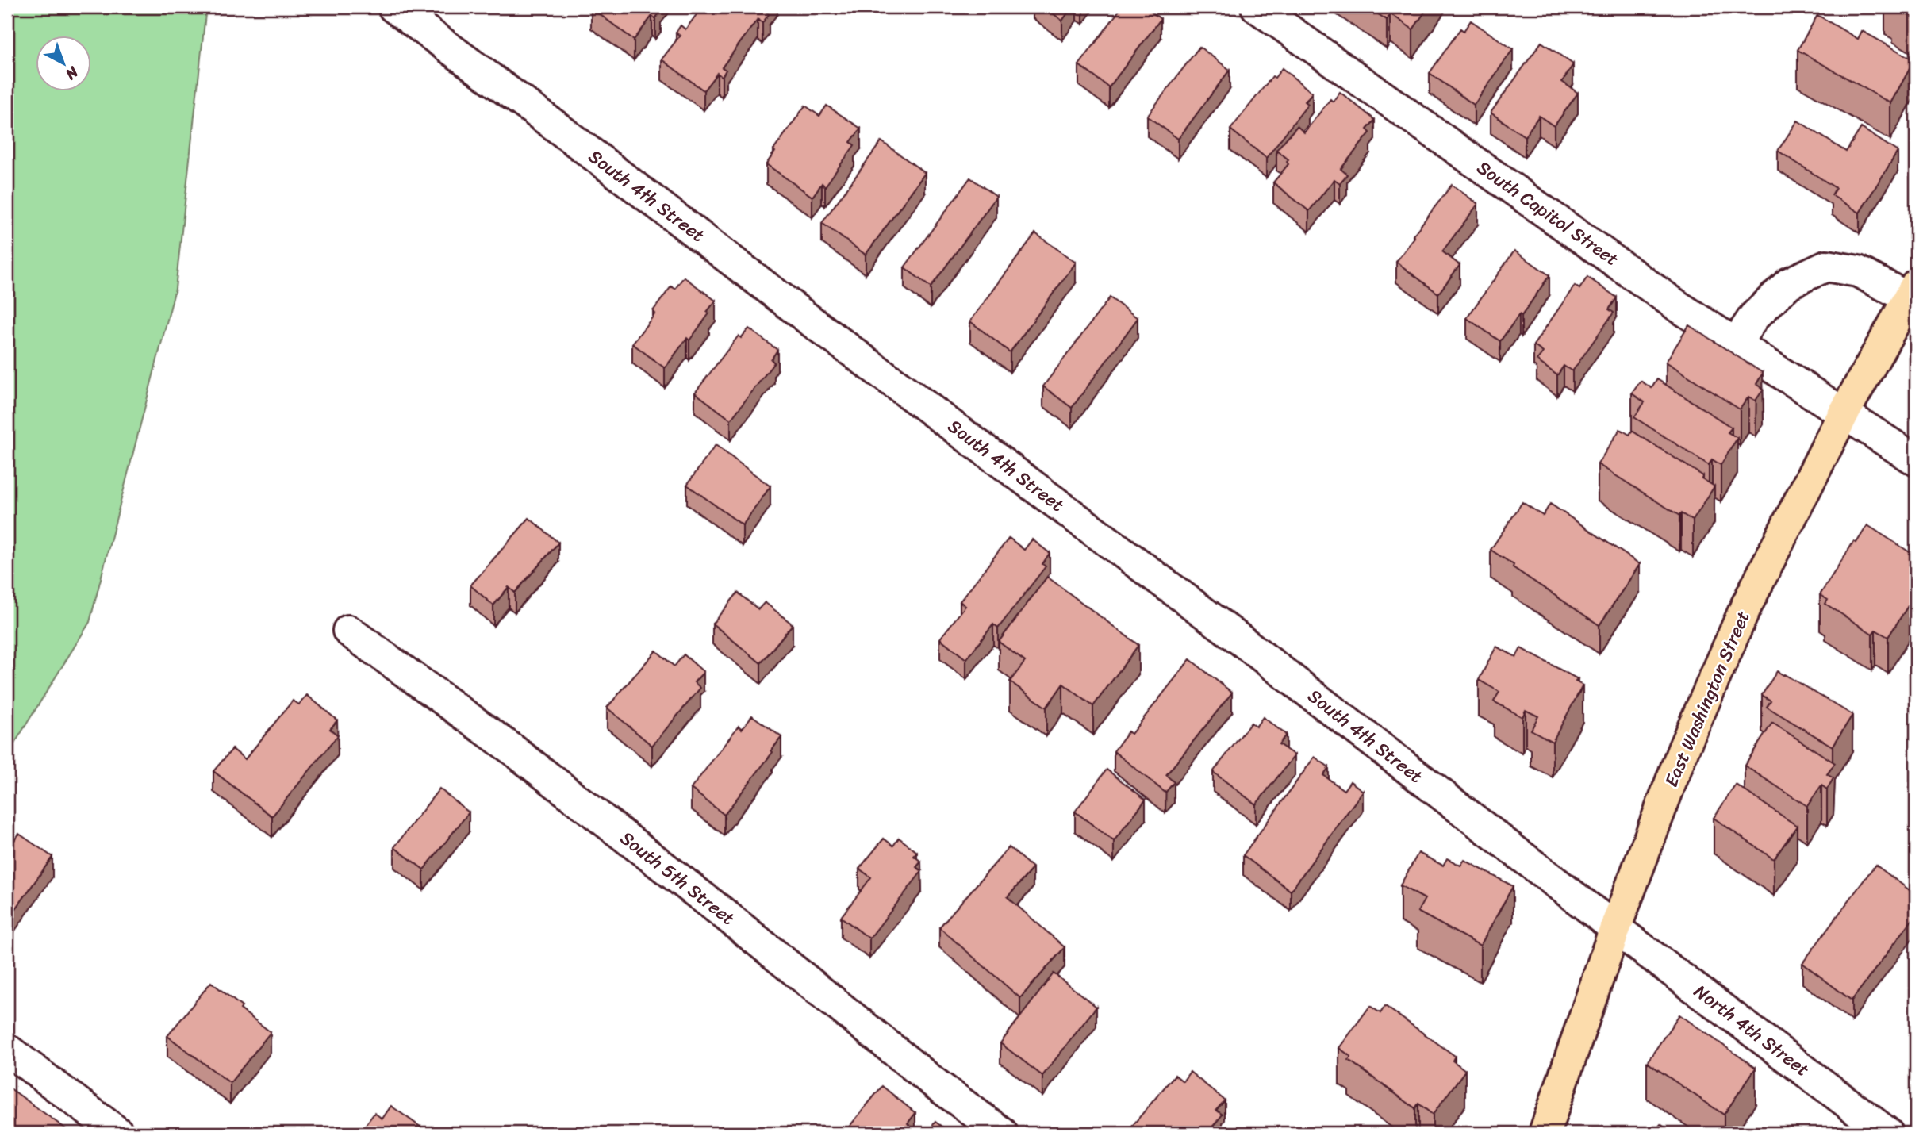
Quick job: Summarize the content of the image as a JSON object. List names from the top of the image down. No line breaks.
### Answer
{"streets":{"main road":["East Washington Street"],"street":["South 4th Street","South Capitol Street","South 5th Street","North 4th Street"]},"crossings":[["South 4th Street","East Washington Street"],["South 4th Street","North 4th Street"],["South Capitol Street","East Washington Street"],["East Washington Street","North 4th Street"]],"north":"bottom right"}
